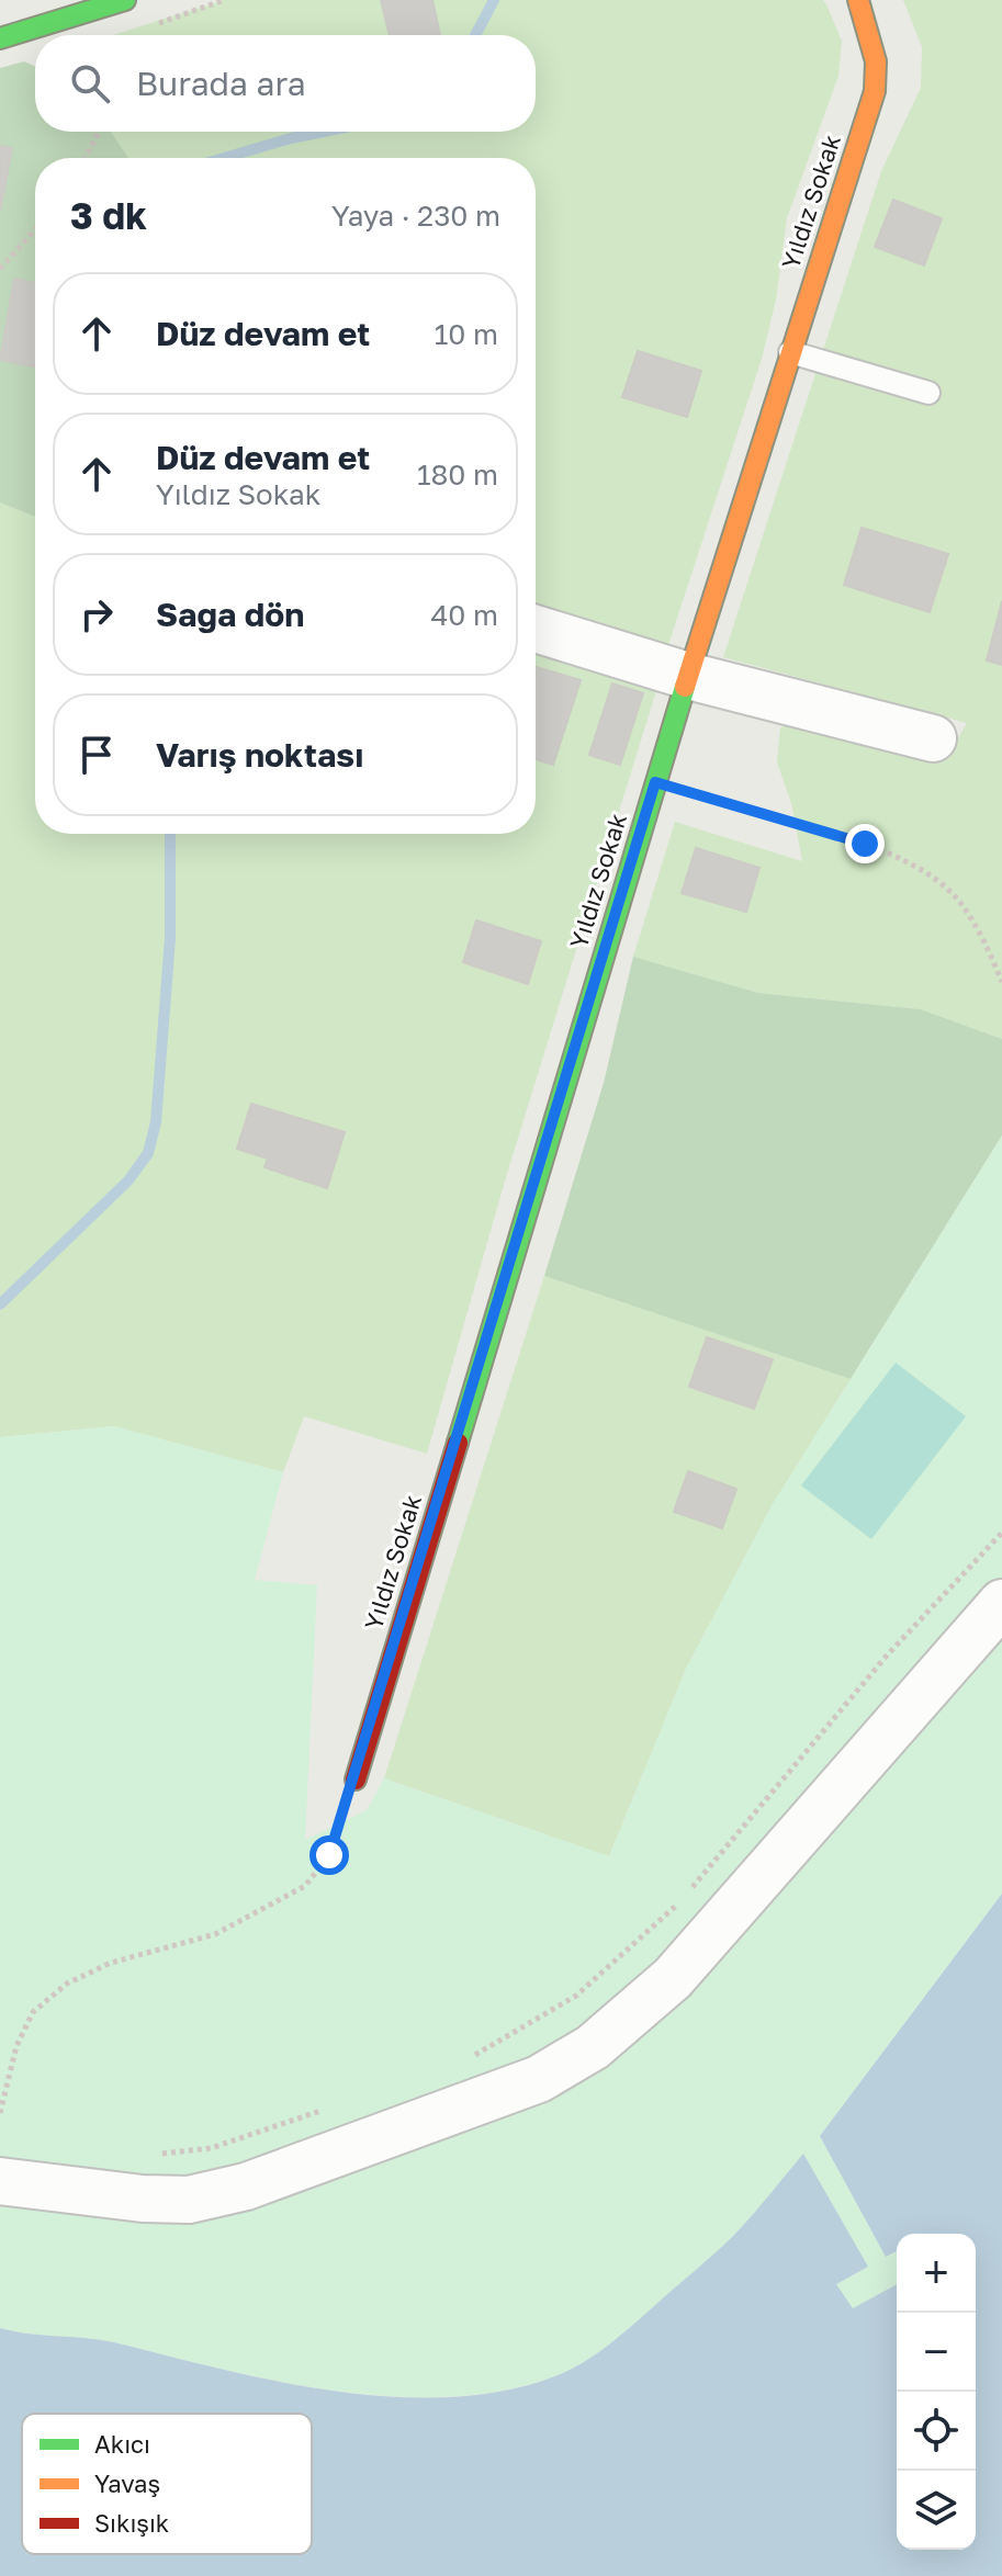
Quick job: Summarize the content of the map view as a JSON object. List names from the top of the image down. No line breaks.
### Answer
{"streets":{"street":["Yıldız Sokak"]},"legend":["Akıcı","Yavaş","Sıkışık"],"page":{"search":"Burada ara","heading":["3 dk","Yaya · 230 m"],"list":[["Düz devam et","10 m"],["Düz devam et","Yıldız Sokak","180 m"],["Sağa dön","40 m"],"Varış noktası"],"map_buttons":["+","−"]}}
